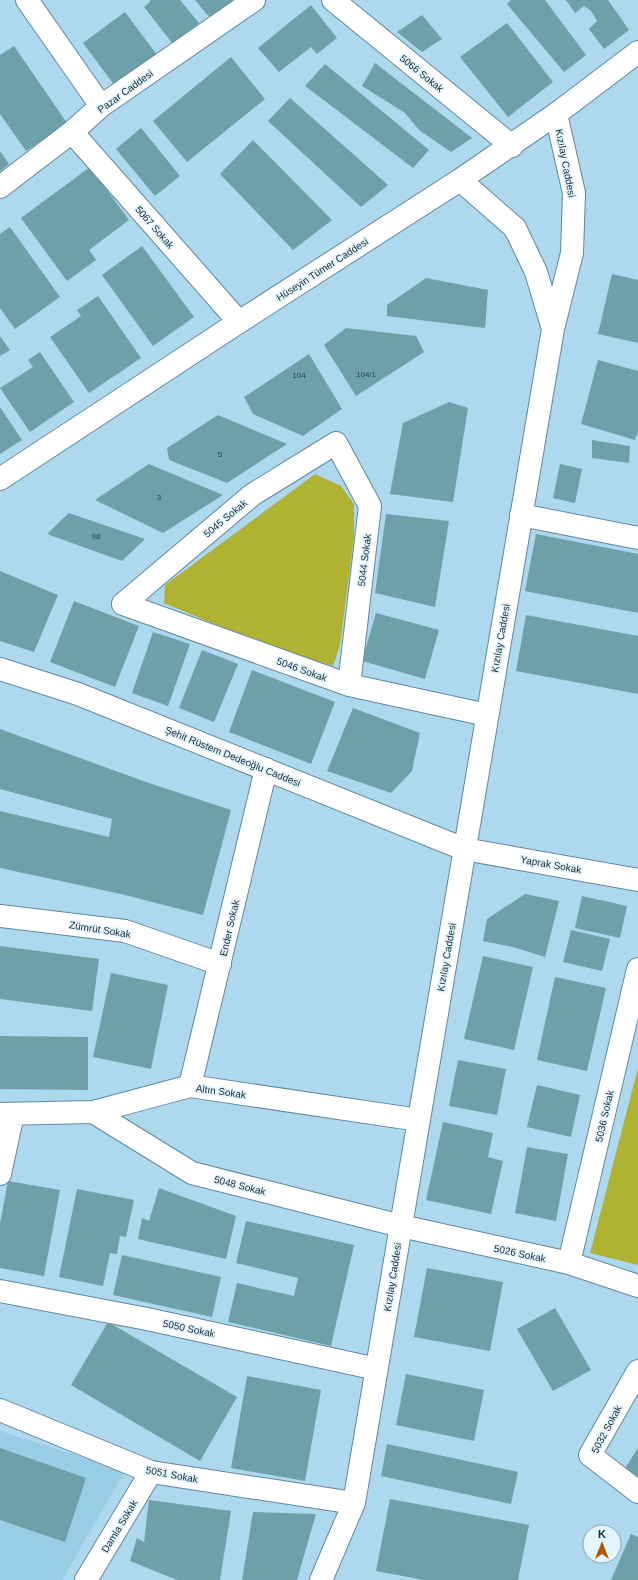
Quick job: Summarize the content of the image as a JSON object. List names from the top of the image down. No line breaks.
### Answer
{"streets":{"street":["5066 Sokak","Pazar Caddesi","Kızılay Caddesi","5067 Sokak","Hüseyin Tümer Caddesi","5045 Sokak","5044 Sokak","5046 Sokak","Şehit Rüstem Dedeoğlu Caddesi","Yaprak Sokak","Ender Sokak","Zümrüt Sokak","Altın Sokak","5036 Sokak","5048 Sokak","5026 Sokak","5050 Sokak","5032 Sokak","5051 Sokak","Damla Sokak"]},"crossings":[["5066 Sokak","Hüseyin Tümer Caddesi"],["Pazar Caddesi","5067 Sokak"],["Kızılay Caddesi","Hüseyin Tümer Caddesi"],["Kızılay Caddesi","5046 Sokak"],["Kızılay Caddesi","Şehit Rüstem Dedeoğlu Caddesi"],["Kızılay Caddesi","Yaprak Sokak"],["Kızılay Caddesi","Altın Sokak"],["Kızılay Caddesi","5048 Sokak"],["Kızılay Caddesi","5026 Sokak"],["Kızılay Caddesi","5050 Sokak"],["Kızılay Caddesi","5051 Sokak"],["5067 Sokak","Hüseyin Tümer Caddesi"],["5045 Sokak","5044 Sokak"],["5045 Sokak","5046 Sokak"],["5044 Sokak","5046 Sokak"],["Şehit Rüstem Dedeoğlu Caddesi","Yaprak Sokak"],["Şehit Rüstem Dedeoğlu Caddesi","Ender Sokak"],["Ender Sokak","Zümrüt Sokak"],["Ender Sokak","Altın Sokak"],["Altın Sokak","5048 Sokak"],["5036 Sokak","5026 Sokak"],["5048 Sokak","5026 Sokak"],["5051 Sokak","Damla Sokak"]],"house_numbers":["104/1","104","5","3","98"],"north":"top"}
